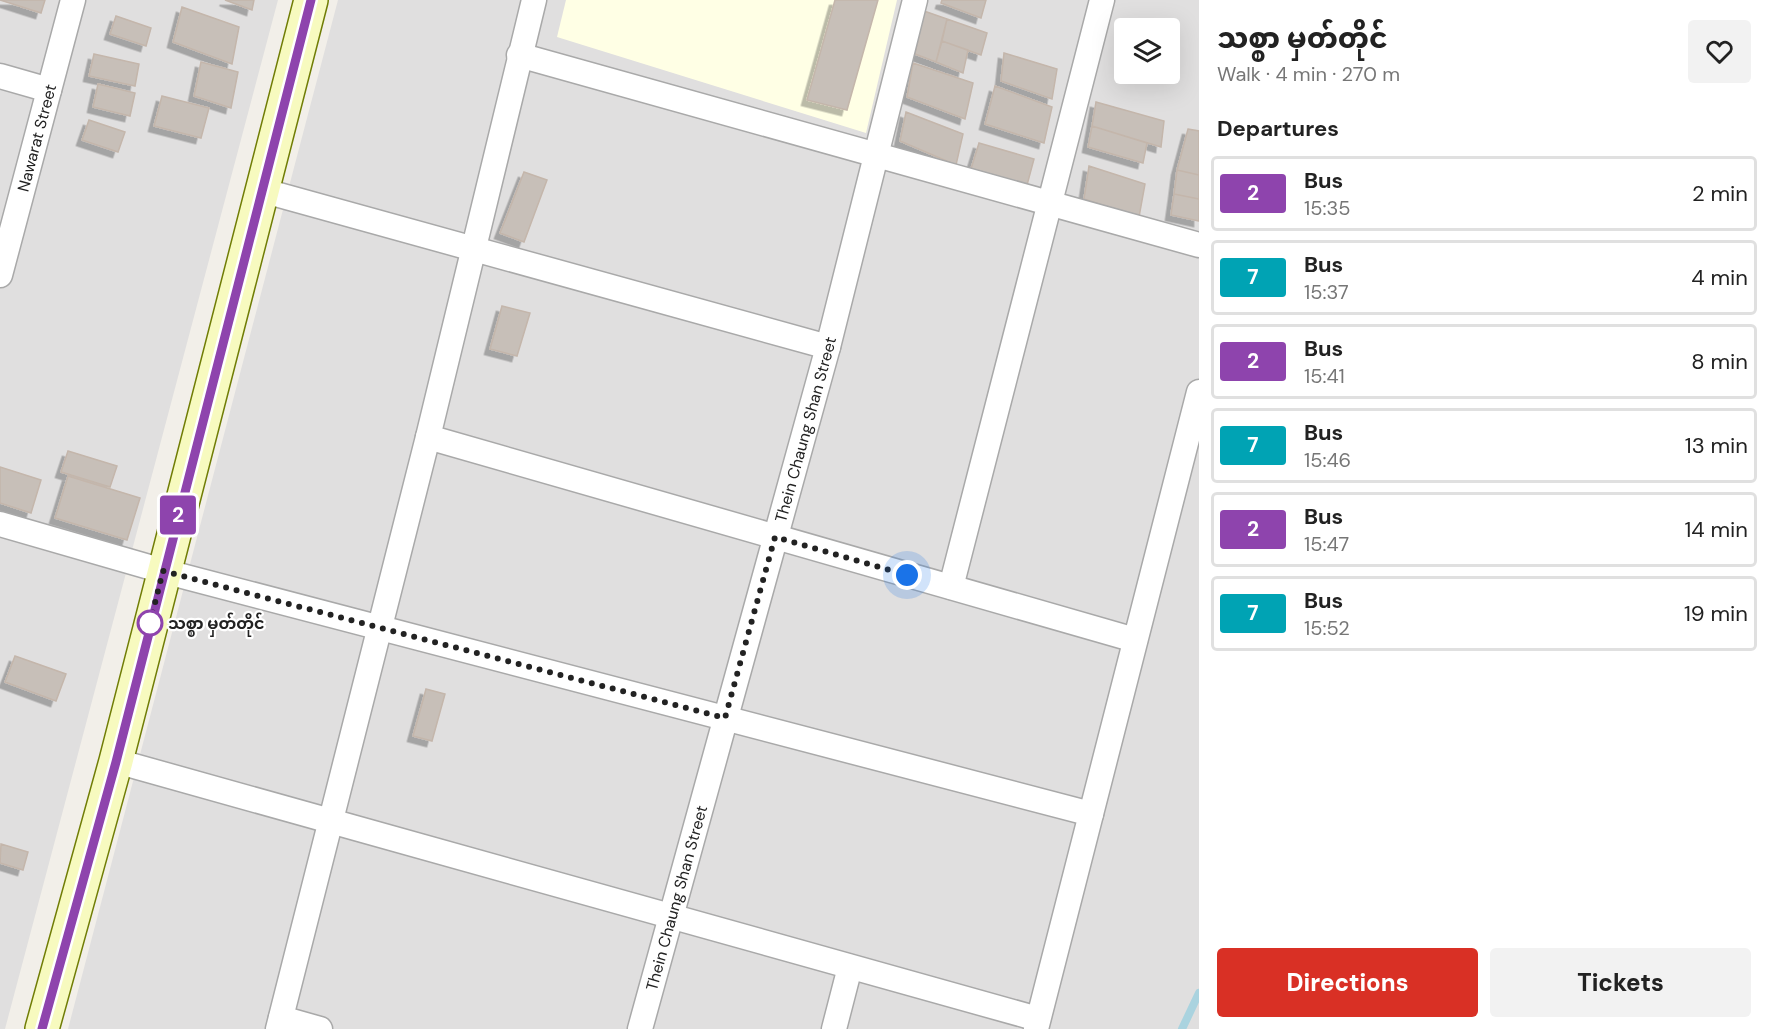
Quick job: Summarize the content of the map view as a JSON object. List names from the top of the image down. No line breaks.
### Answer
{"streets":{"street":["Nawarat Street","Thein Chaung Shan Street"]},"places":["သစ္စာ မှတ်တိုင်"],"lines":["bus line 2"],"page":{"on_map":"2","heading":[["သစ္စာ မှတ်တိုင်","Walk · 4 min · 270 m"],"Departures"],"list":[{"mark":"2","name":"Bus","note":"15:35","value":"2 min"},{"mark":"7","name":"Bus","note":"15:37","value":"4 min"},{"mark":"2","name":"Bus","note":"15:41","value":"8 min"},{"mark":"7","name":"Bus","note":"15:46","value":"13 min"},{"mark":"2","name":"Bus","note":"15:47","value":"14 min"},{"mark":"7","name":"Bus","note":"15:52","value":"19 min"}],"buttons":["Directions","Tickets"]}}
